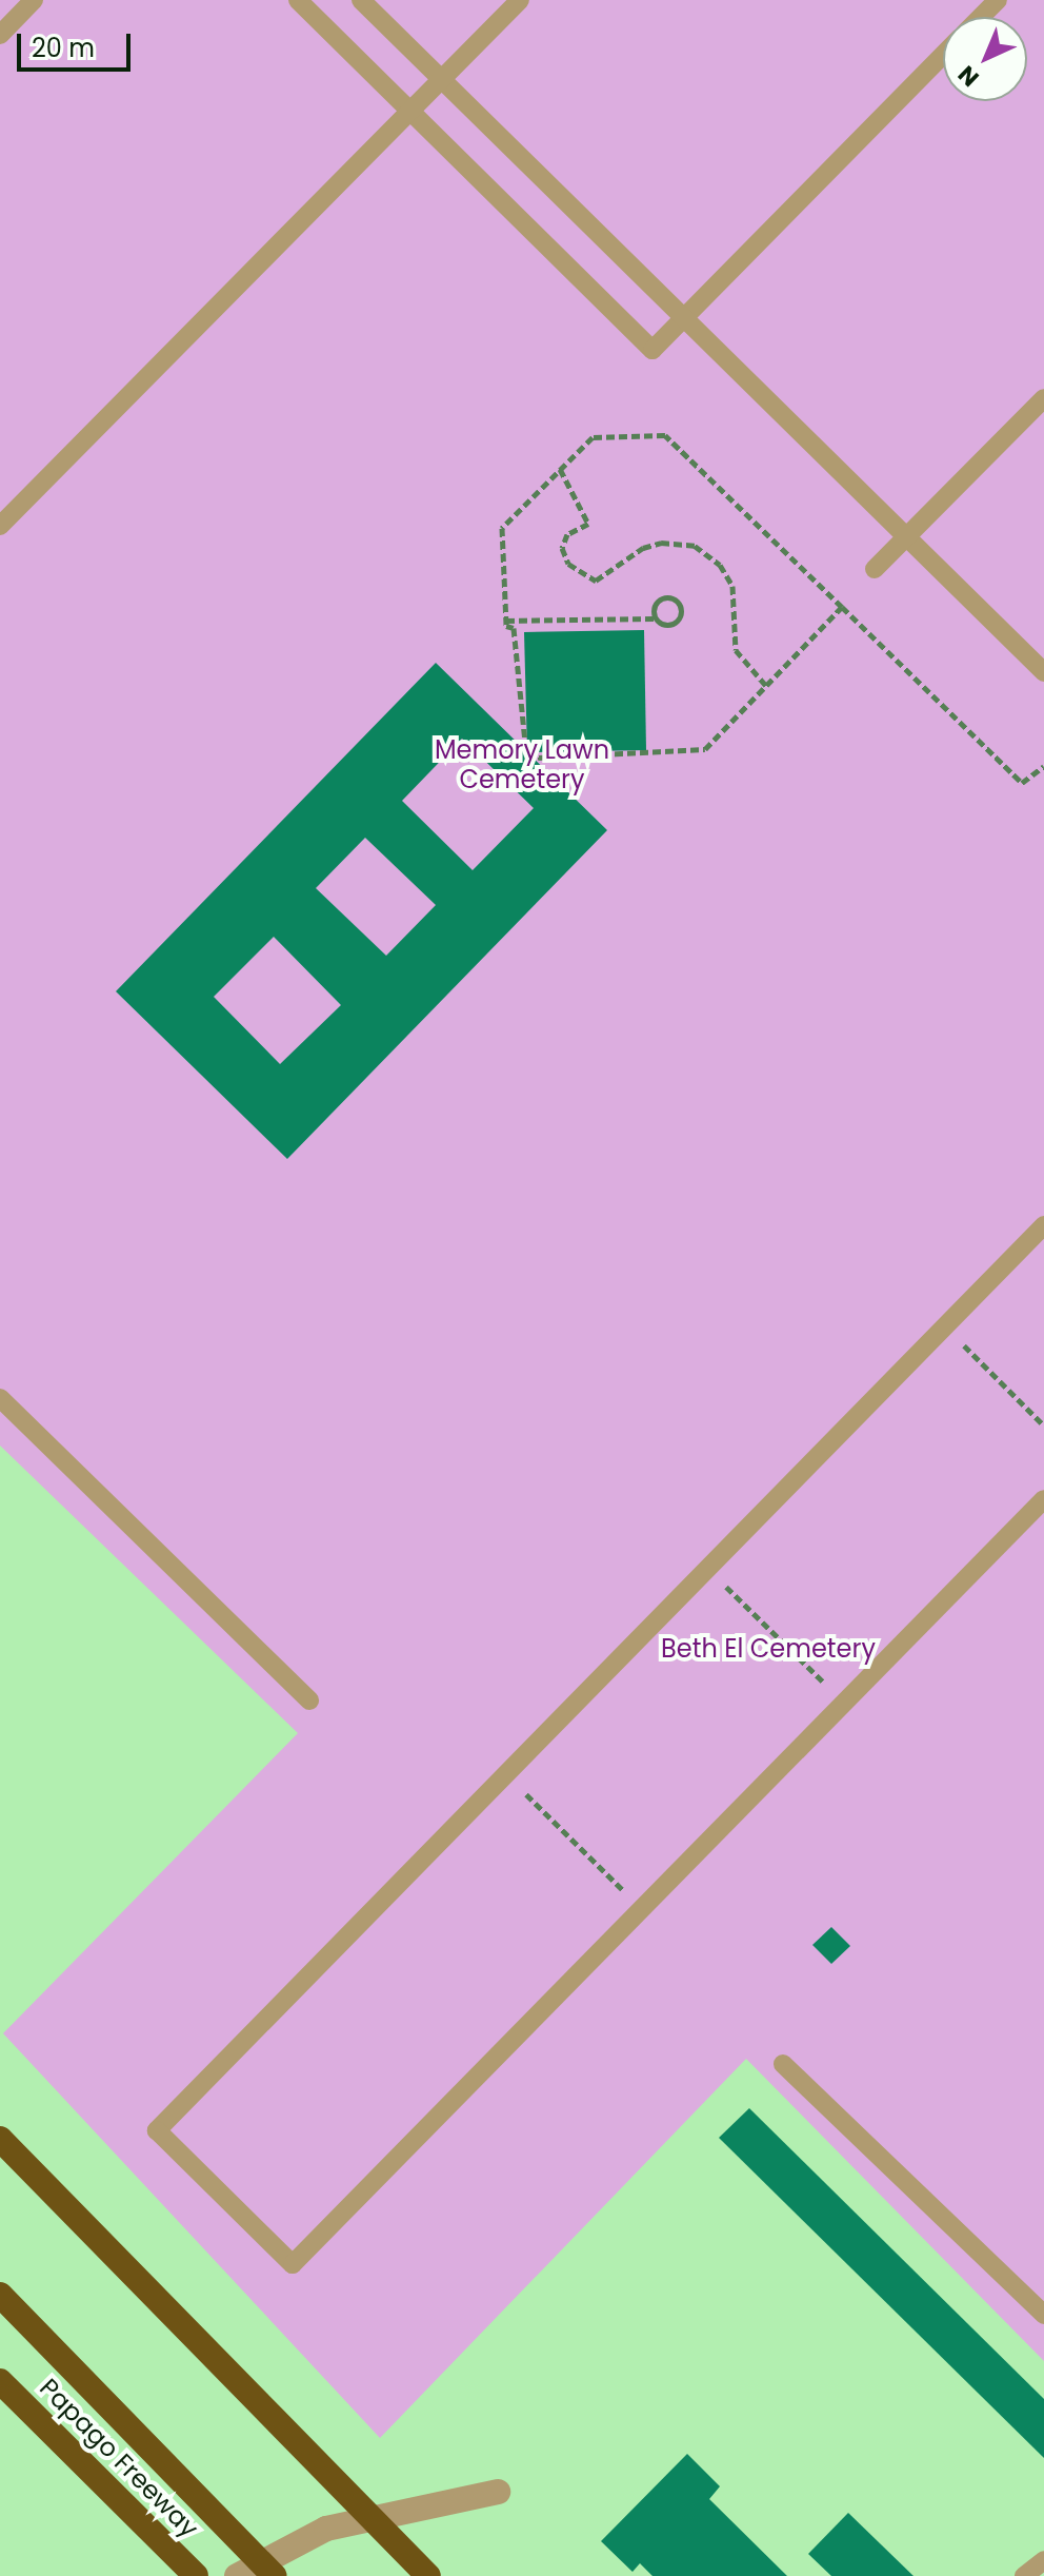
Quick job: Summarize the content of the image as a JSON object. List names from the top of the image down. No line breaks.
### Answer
{"streets":{"highway":["Papago Freeway"]},"parks":["Memory Lawn Cemetery","Beth El Cemetery"],"scale_bar":"20 m","north":"bottom left"}
